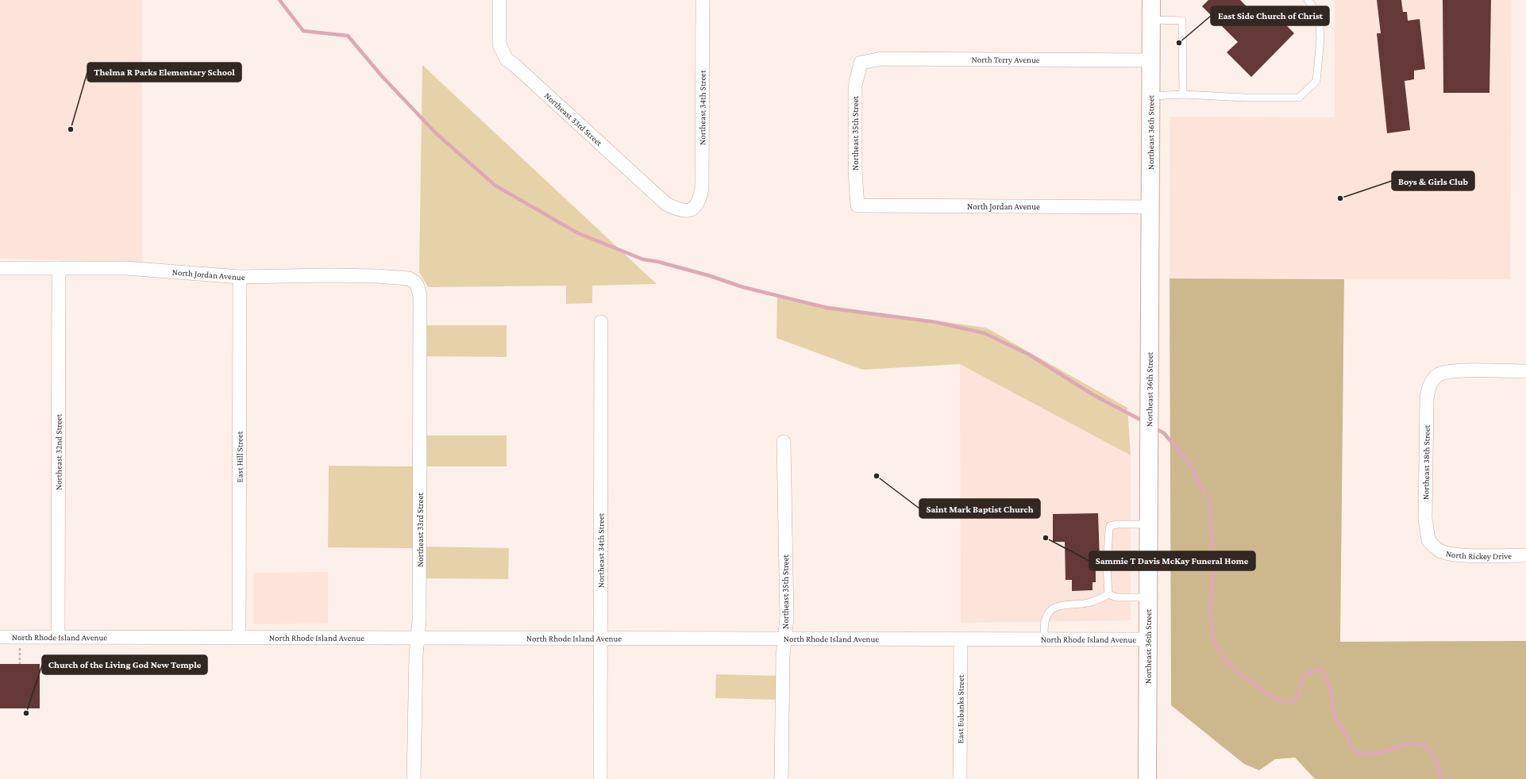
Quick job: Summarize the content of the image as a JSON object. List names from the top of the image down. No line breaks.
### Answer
{"streets":{"main road":["Northeast 36th Street"],"street":["North Terry Avenue","Northeast 34th Street","Northeast 33rd Street","Northeast 35th Street","North Jordan Avenue","Northeast 32nd Street","East Hill Street","Northeast 38th Street","North Rickey Drive","North Rhode Island Avenue","East Eubanks Street"]},"crossings":[["North Terry Avenue","Northeast 36th Street"],["North Terry Avenue","Northeast 35th Street"],["Northeast 34th Street","Northeast 33rd Street"],["Northeast 34th Street","North Rhode Island Avenue"],["Northeast 33rd Street","North Jordan Avenue"],["Northeast 33rd Street","North Rhode Island Avenue"],["Northeast 36th Street","North Jordan Avenue"],["Northeast 36th Street","North Rhode Island Avenue"],["Northeast 35th Street","North Jordan Avenue"],["Northeast 35th Street","North Rhode Island Avenue"],["North Jordan Avenue","Northeast 32nd Street"],["North Jordan Avenue","East Hill Street"],["Northeast 32nd Street","North Rhode Island Avenue"],["East Hill Street","North Rhode Island Avenue"],["Northeast 38th Street","North Rickey Drive"],["North Rhode Island Avenue","East Eubanks Street"]],"places":["East Side Church of Christ","Thelma R Parks Elementary School","Boys & Girls Club","Saint Mark Baptist Church","Sammie T Davis McKay Funeral Home","Church of the Living God New Temple"]}
